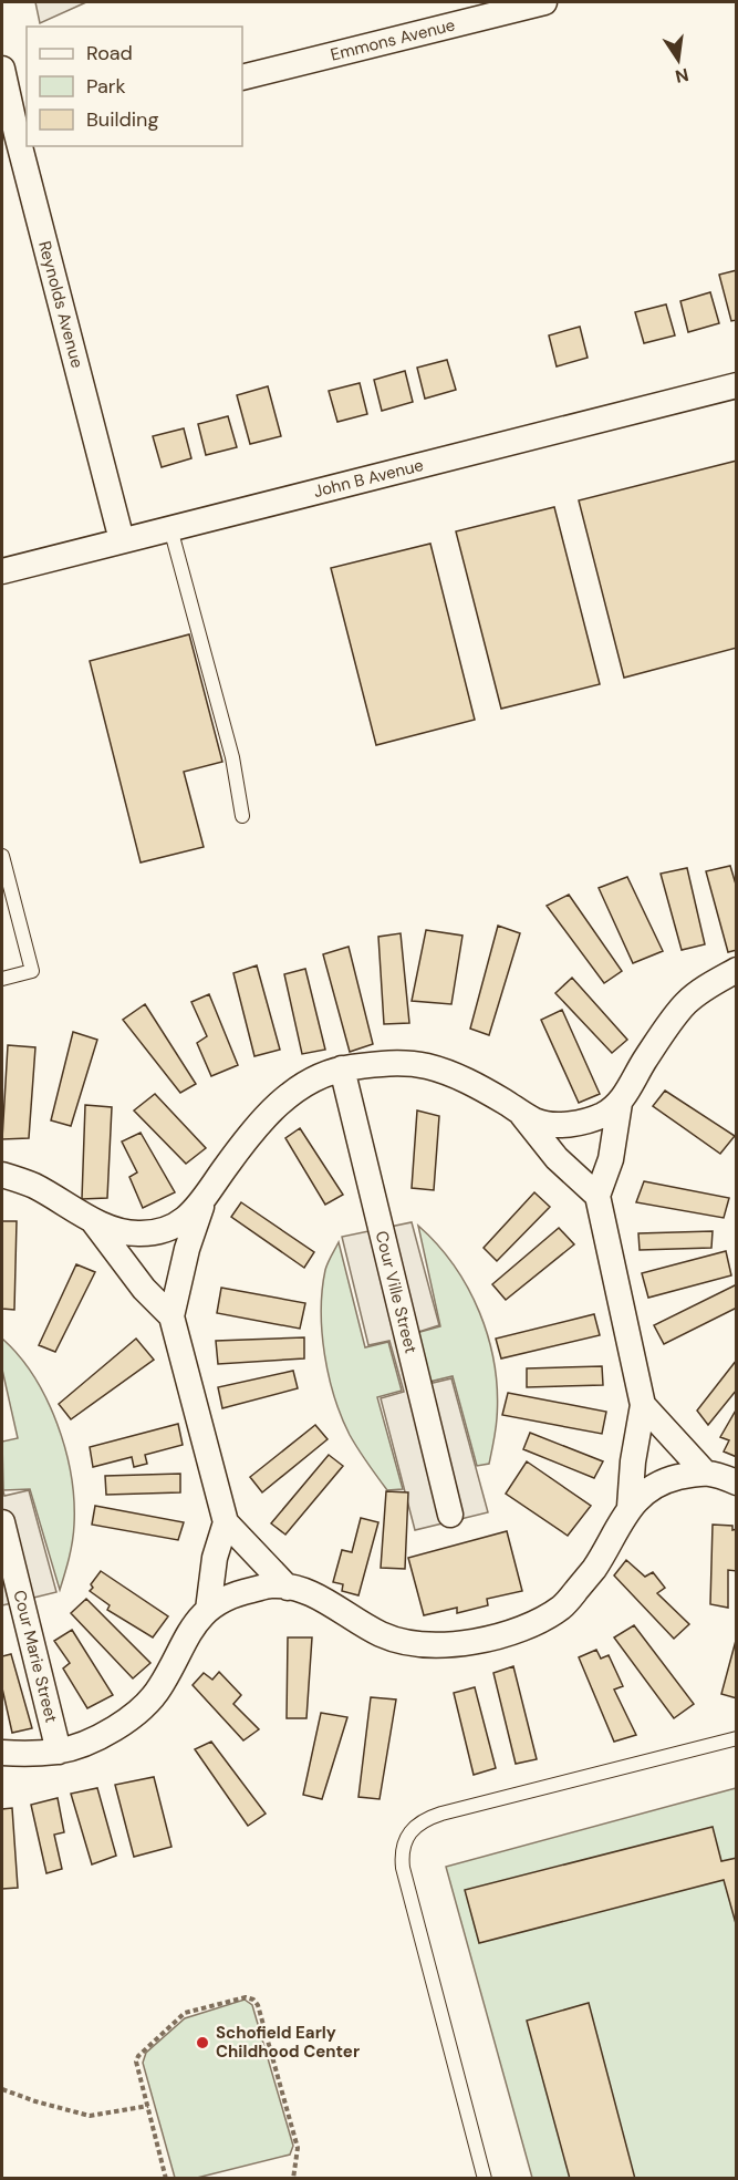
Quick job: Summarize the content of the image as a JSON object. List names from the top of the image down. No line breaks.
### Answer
{"streets":{"street":["Emmons Avenue","Reynolds Avenue","John B Avenue","Cour Ville Street","Cour Marie Street"]},"crossings":[["Reynolds Avenue","John B Avenue"]],"places":["Schofield Early Childhood Center"],"legend":["Road","Park","Building"],"north":"bottom"}
